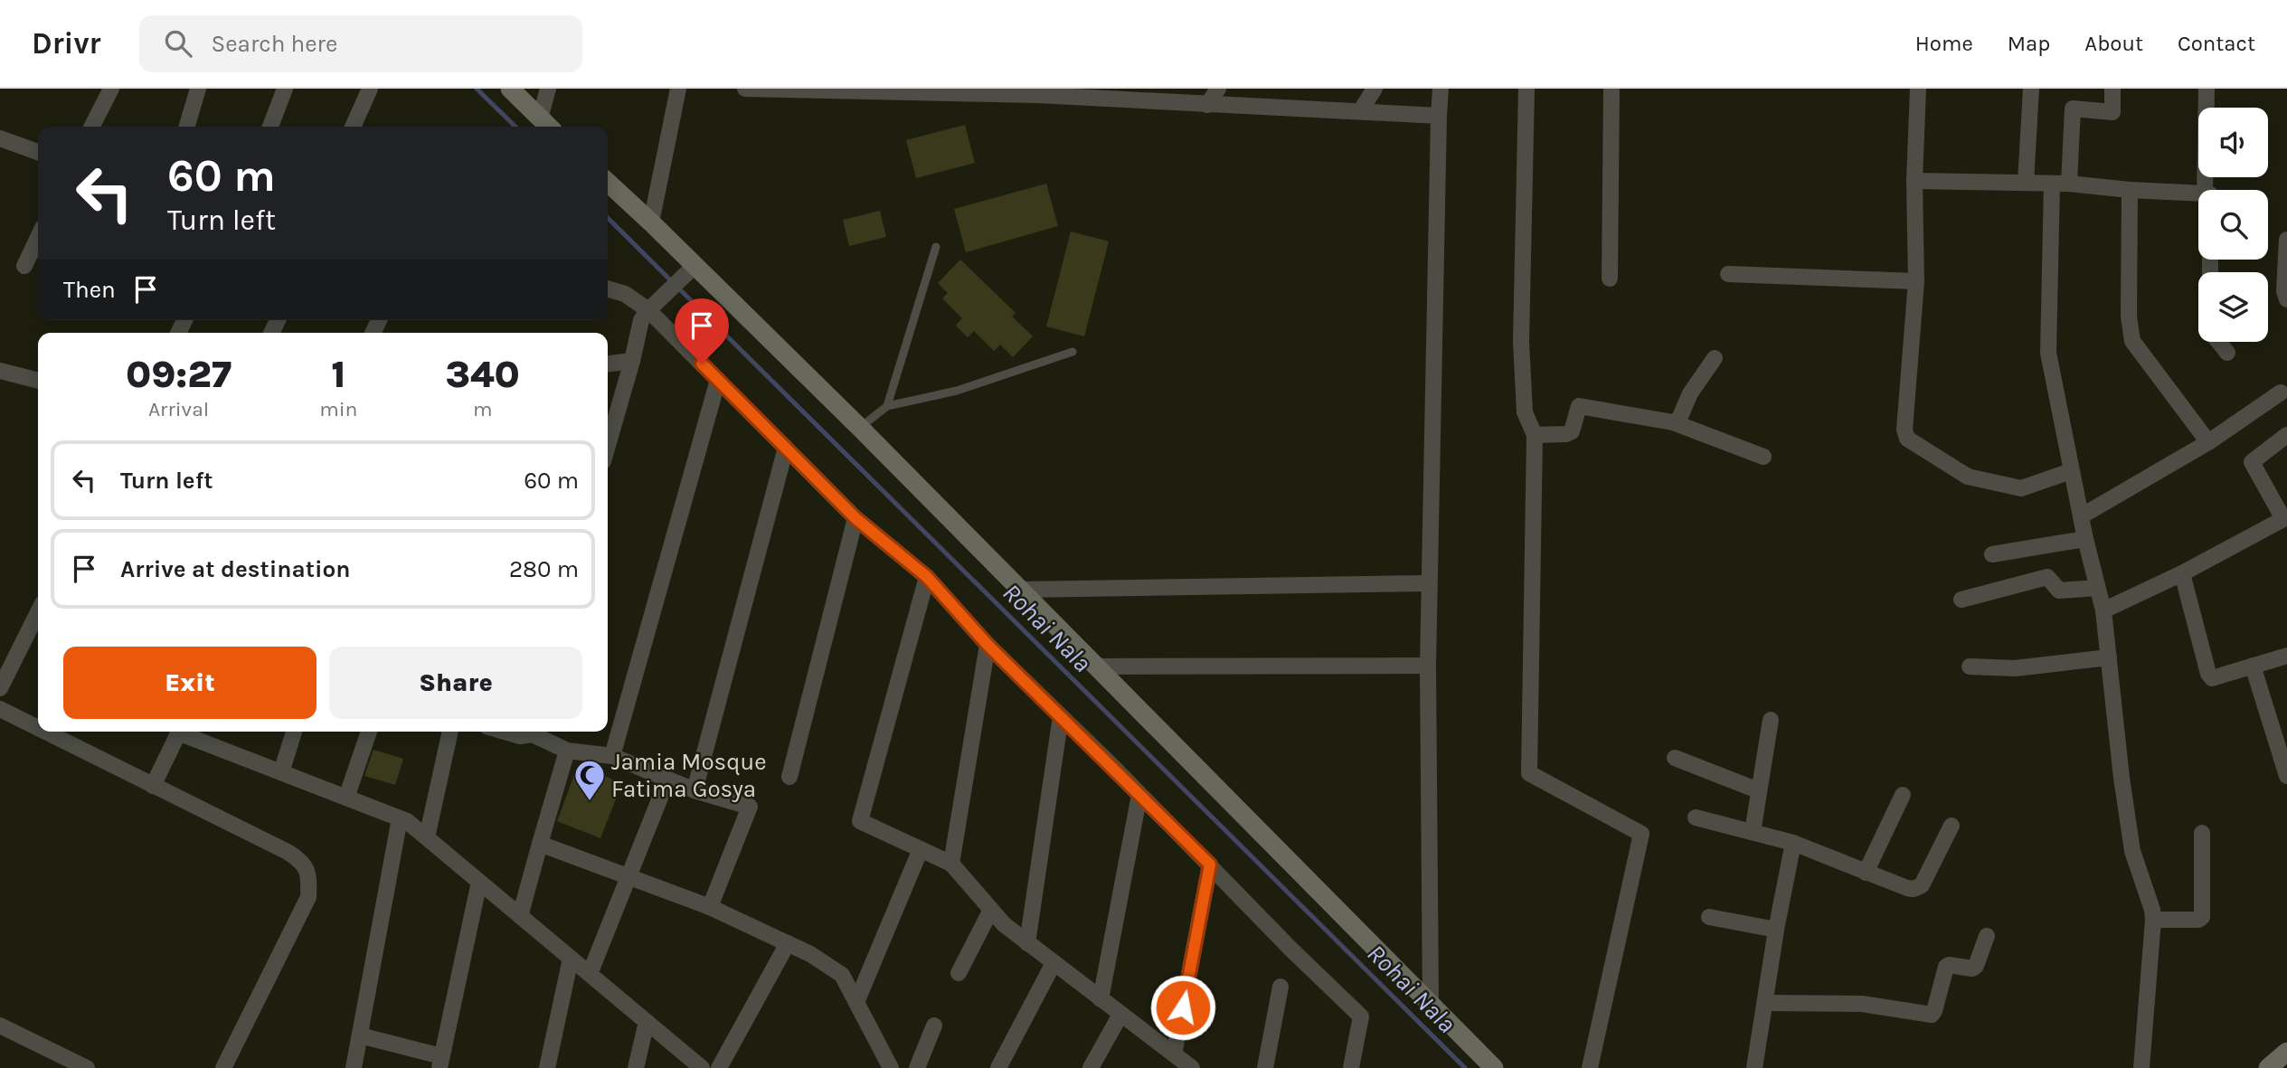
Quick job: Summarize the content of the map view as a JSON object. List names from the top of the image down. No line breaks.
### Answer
{"water":["Rohai Nala"],"places":{"mosque":["Jamia Mosque Fatima Gosya"]},"page":{"header":"Drivr","search":"Search here","nav":["Home","Map","About","Contact"],"turn":["60 m","Turn left"],"then":"Then","eta":["09:27","Arrival","1","min","340","m"],"list":[{"name":"Turn left","value":"60 m"},{"name":"Arrive at destination","value":"280 m"}],"buttons":["Exit","Share"]}}
